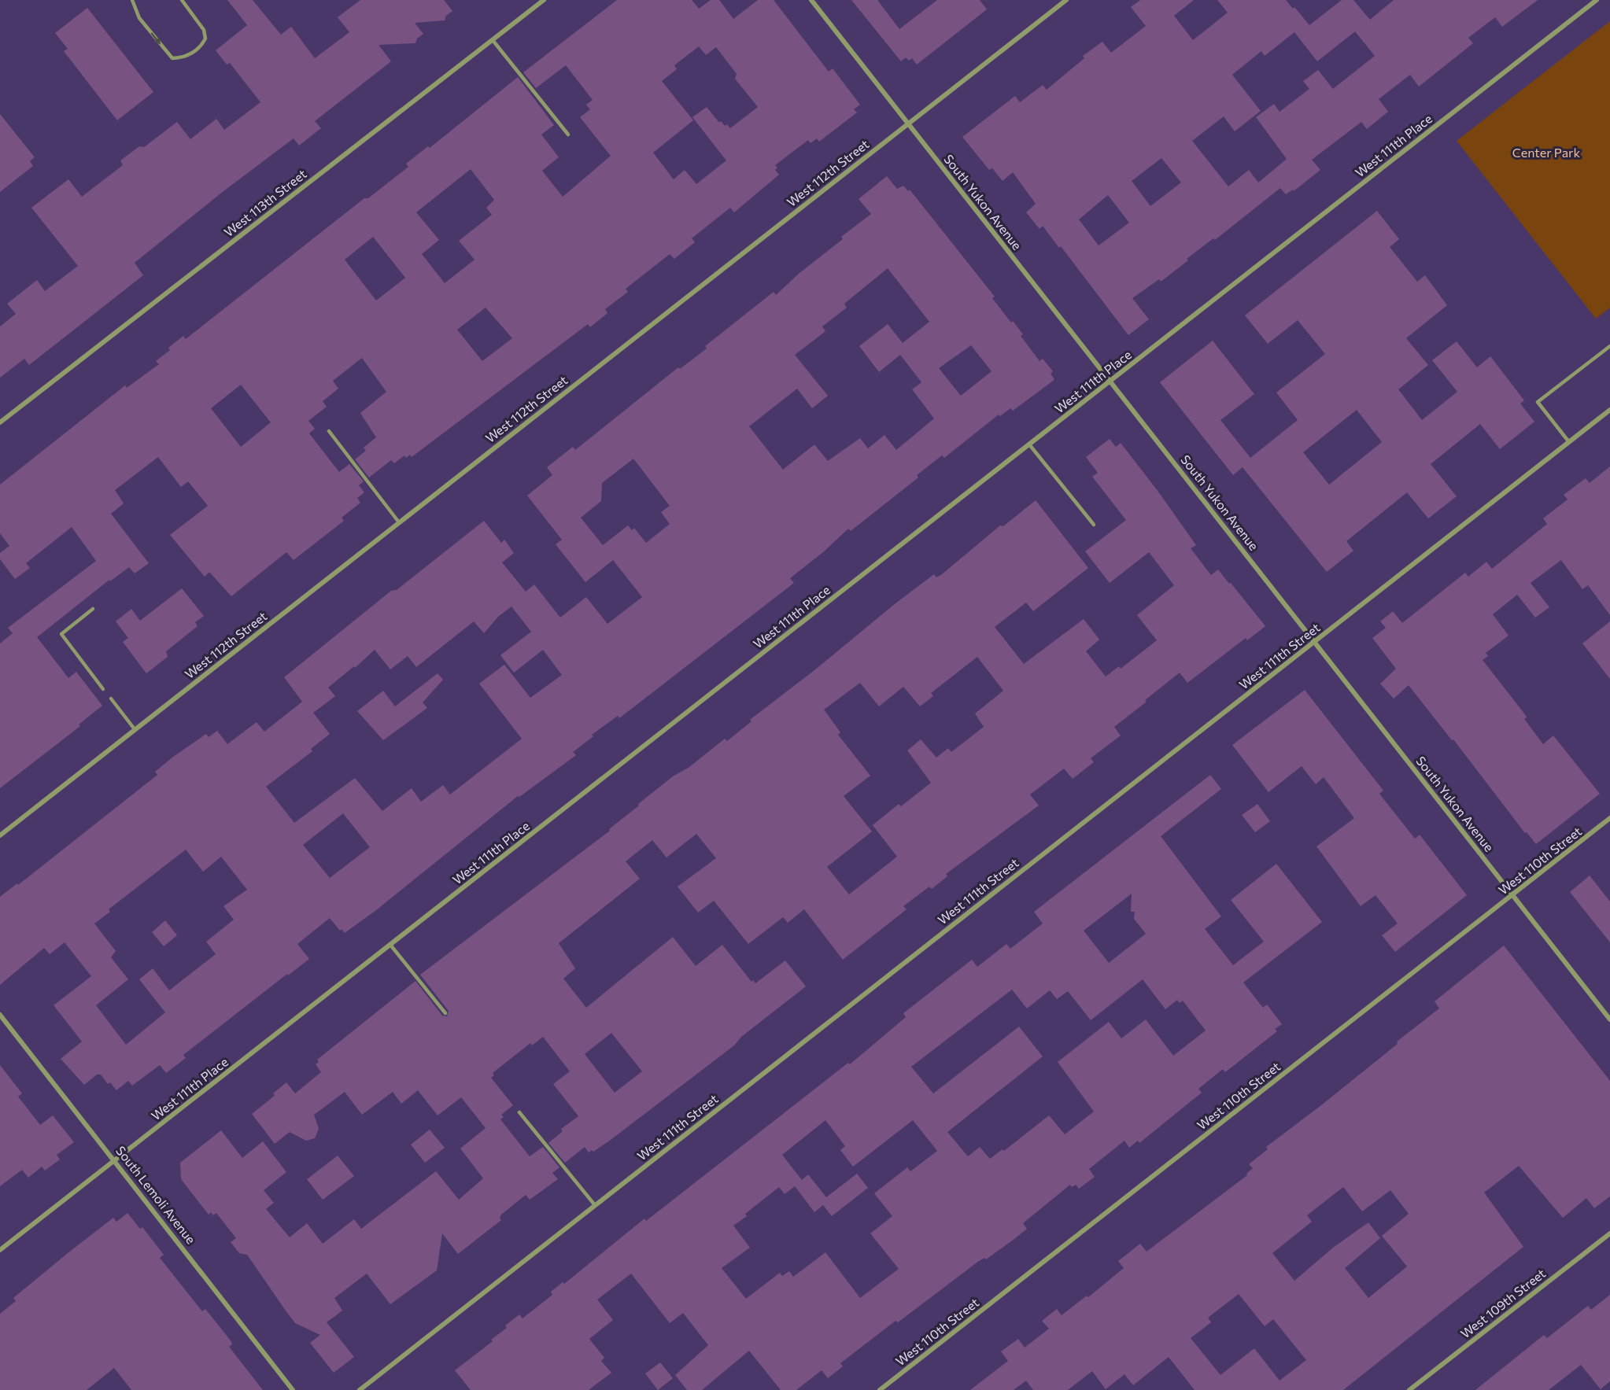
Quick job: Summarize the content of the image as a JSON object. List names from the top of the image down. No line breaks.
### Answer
{"streets":{"street":["West 111th Place","West 112th Street","South Yukon Avenue","West 113th Street","West 111th Street","West 110th Street","South Lemoli Avenue","West 109th Street"]},"crossings":[["West 111th Place","South Yukon Avenue"],["West 111th Place","South Lemoli Avenue"],["West 112th Street","South Yukon Avenue"],["South Yukon Avenue","West 111th Street"],["South Yukon Avenue","West 110th Street"]],"parks":["Center Park"]}
